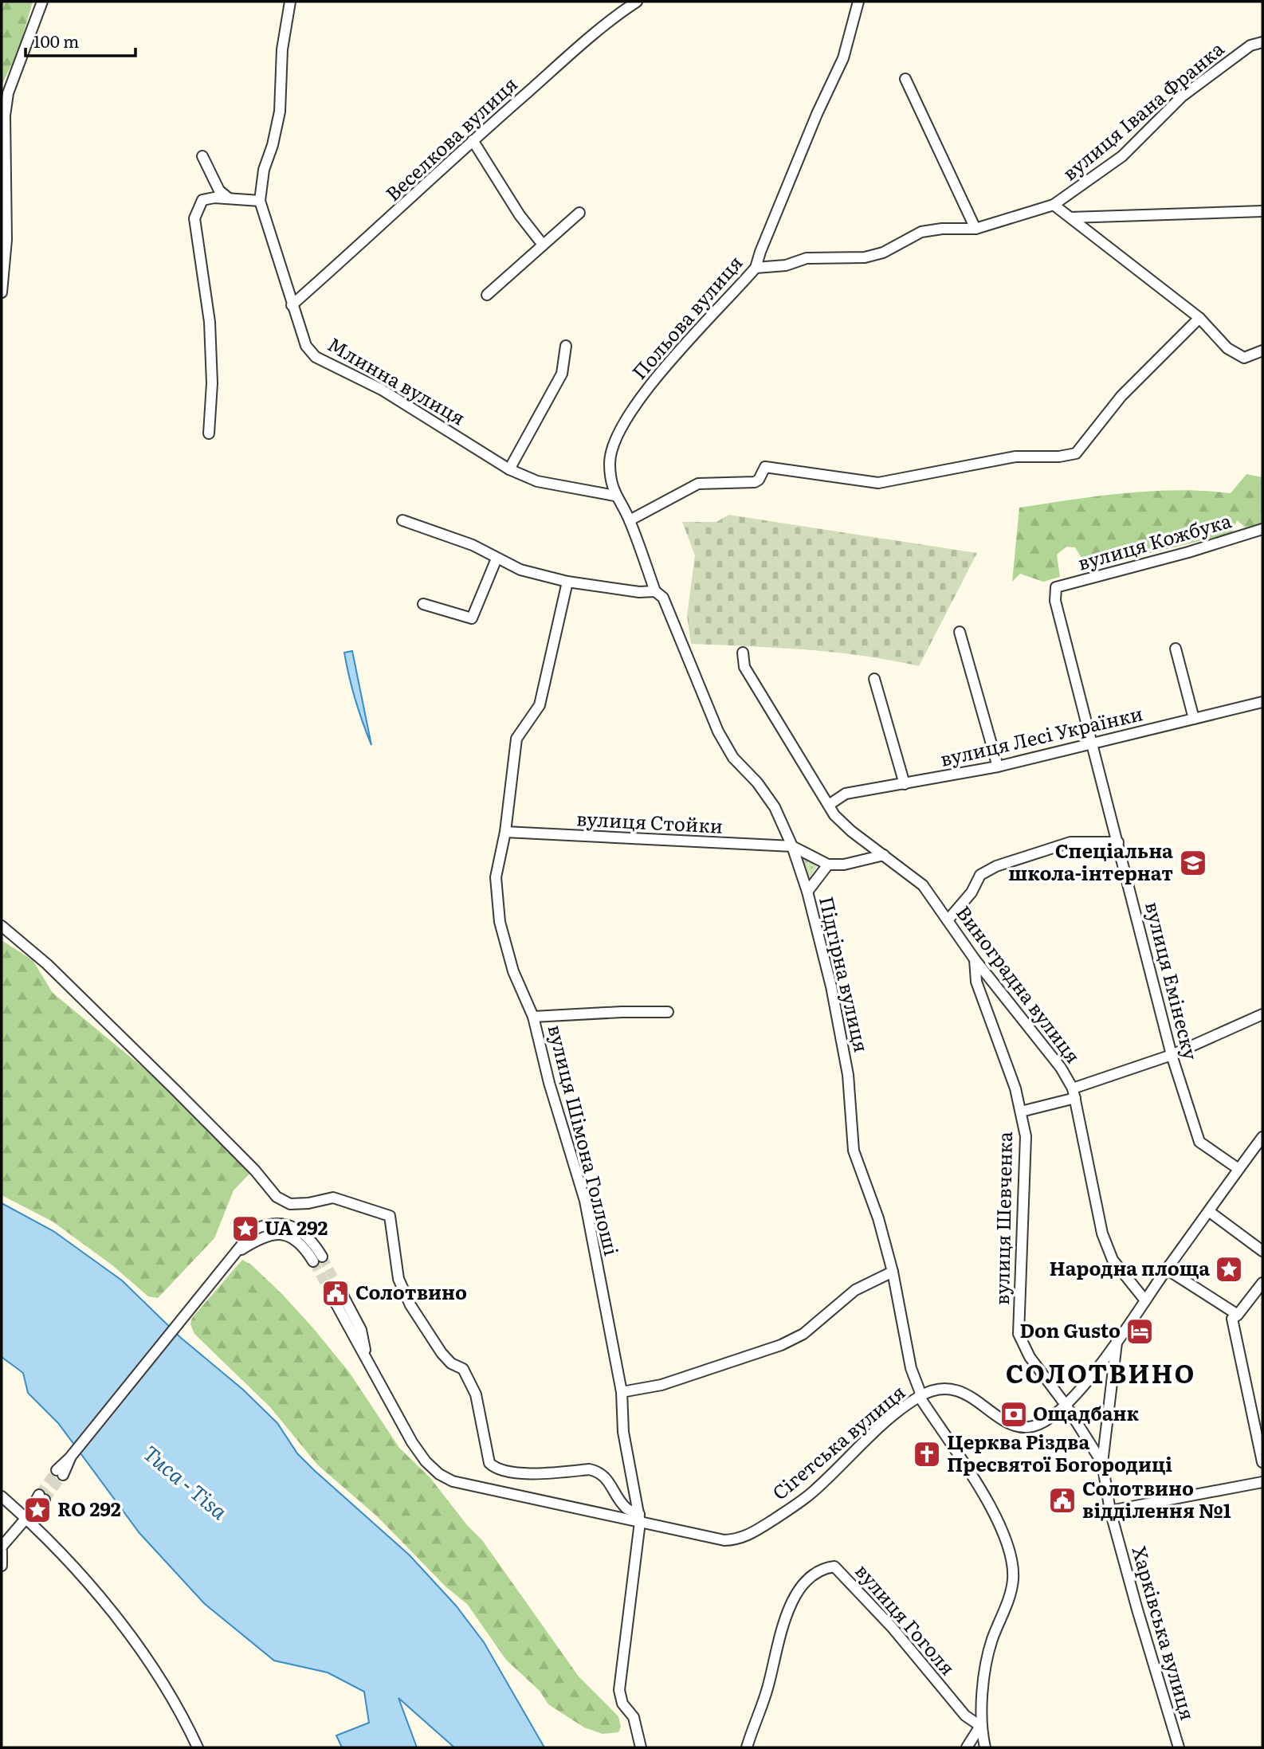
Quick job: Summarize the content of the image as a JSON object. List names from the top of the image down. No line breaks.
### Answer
{"streets":{"street":["вулиця Івана Франка","Веселкова вулиця","Польова вулиця","Млинна вулиця","вулиця Кожбука","вулиця Лесі Українки","вулиця Стойки","Підгірна вулиця","вулиця Емінеску","Виноградна вулиця","вулиця Шімона Голлоші","вулиця Шевченка","Сігетська вулиця","вулиця Гоголя","Харківська вулиця"]},"crossings":[["вулиця Івана Франка","Польова вулиця"],["Веселкова вулиця","Млинна вулиця"],["Польова вулиця","Млинна вулиця"],["Польова вулиця","Підгірна вулиця"],["вулиця Кожбука","вулиця Емінеску"],["вулиця Лесі Українки","вулиця Емінеску"],["вулиця Лесі Українки","Виноградна вулиця"],["вулиця Стойки","Підгірна вулиця"],["вулиця Стойки","вулиця Шімона Голлоші"],["Підгірна вулиця","Сігетська вулиця"],["Підгірна вулиця","вулиця Гоголя"],["вулиця Емінеску","Виноградна вулиця"],["вулиця Емінеску","Сігетська вулиця"],["Виноградна вулиця","вулиця Шевченка"],["вулиця Шімона Голлоші","Сігетська вулиця"],["вулиця Шевченка","Сігетська вулиця"],["вулиця Шевченка","Харківська вулиця"],["Сігетська вулиця","Харківська вулиця"]],"districts":["СОЛОТВИНО"],"water":["Тиса - Tisa"],"places":{"school or university":["Спеціальна школа-інтернат"],"place":["UA 292","Народна площа","RO 292"],"public building":["Солотвино","Солотвино відділення №1"],"hotel":["Don Gusto"],"bank":["Ощадбанк"],"church":["Церква Різдва Пресвятої Богородиці"]},"scale_bar":"100 m"}
